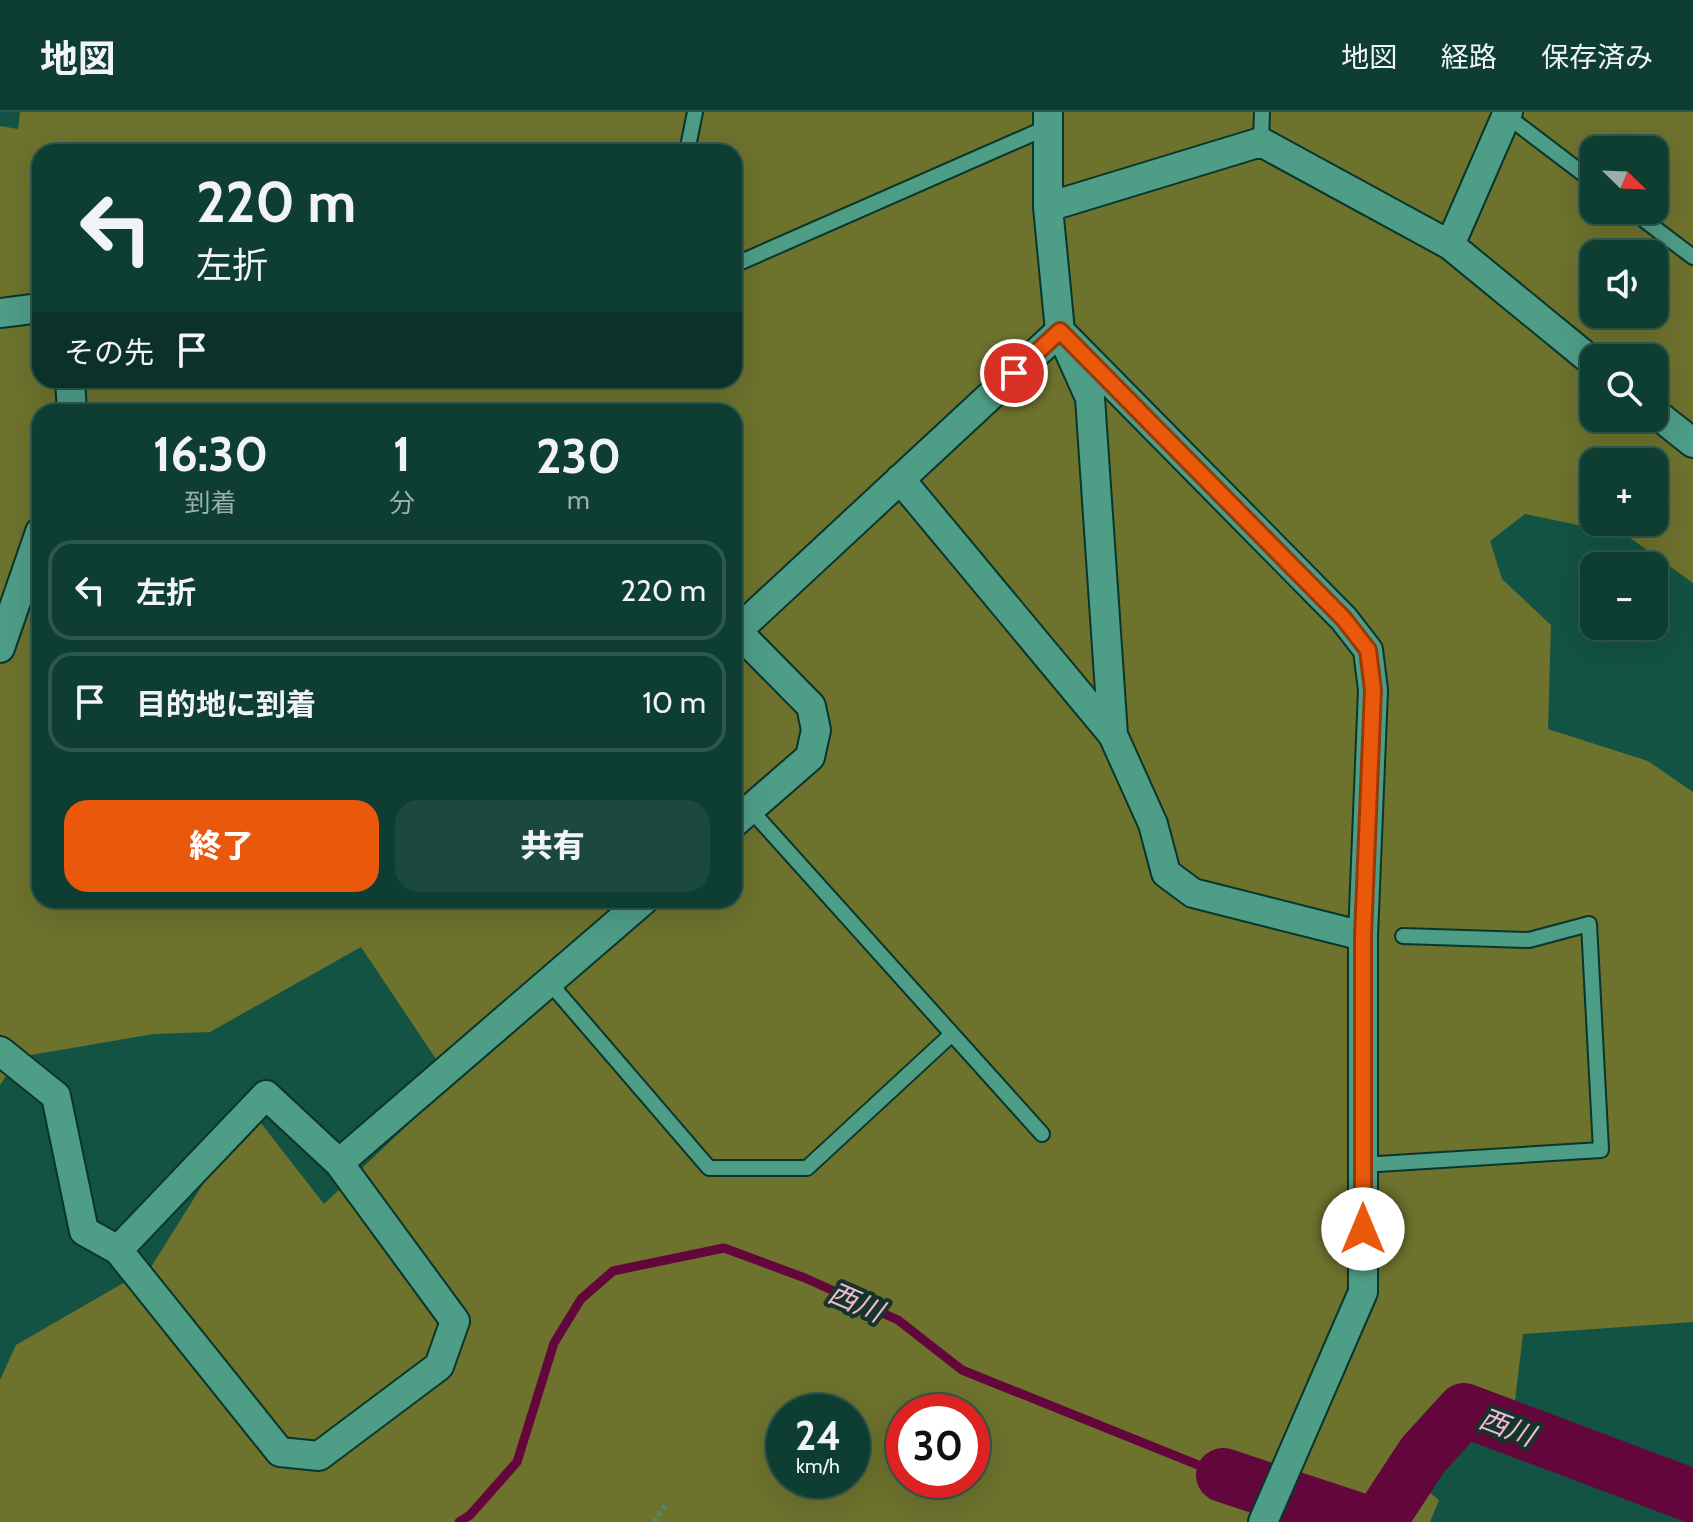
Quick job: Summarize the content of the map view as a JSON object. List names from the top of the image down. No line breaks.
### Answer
{"water":["西川"],"north":"bottom right","page":{"header":"地図","nav":["地図","経路","保存済み"],"map_buttons":["+","−"],"turn":["220 m","左折"],"then":"その先","eta":["16:30","到着","1","分","230","m"],"list":[{"name":"左折","value":"220 m"},{"name":"目的地に到着","value":"10 m"}],"buttons":["終了","共有"],"speed":"24 km/h","limit":"30"}}
